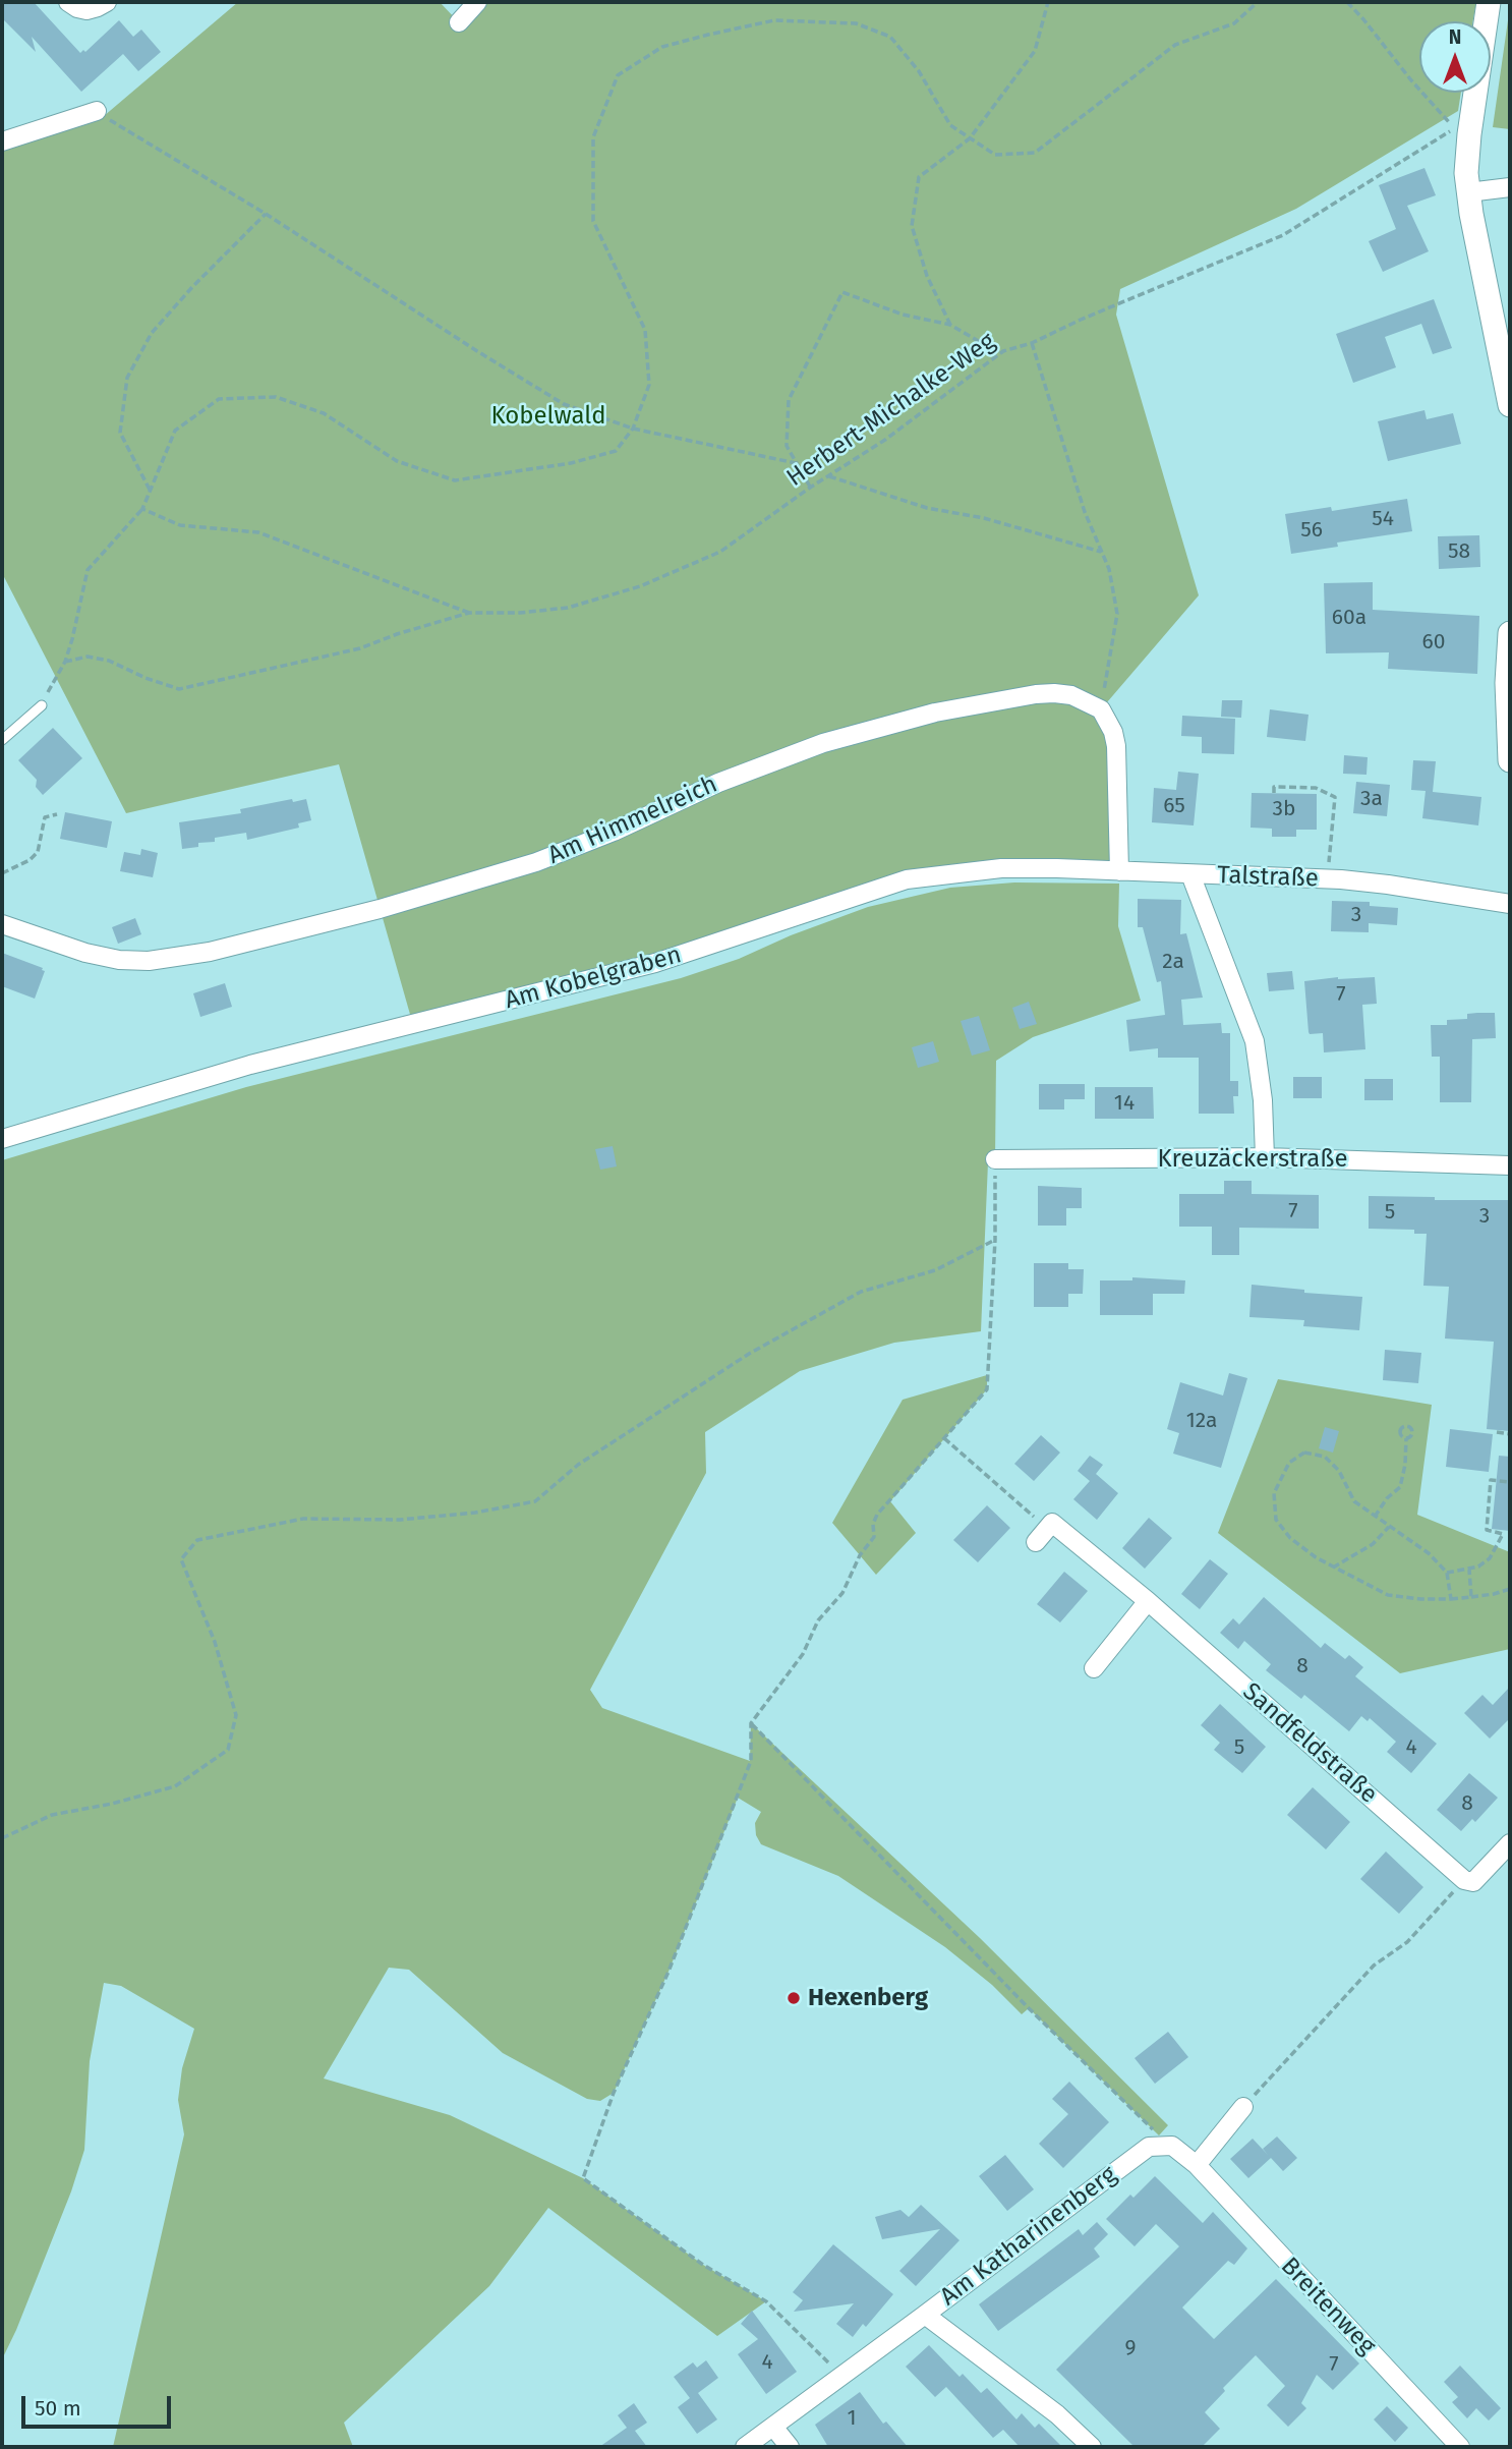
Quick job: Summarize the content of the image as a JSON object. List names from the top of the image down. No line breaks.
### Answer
{"streets":{"street":["Am Himmelreich","Talstraße","Am Kobelgraben","Kreuzäckerstraße","Sandfeldstraße","Am Katharinenberg","Breitenweg"],"path":["Herbert-Michalke-Weg"]},"crossings":[["Talstraße","Am Kobelgraben"],["Talstraße","Kreuzäckerstraße"],["Am Katharinenberg","Breitenweg"]],"parks":["Kobelwald"],"places":["Hexenberg"],"house_numbers":["54","56","58","60a","60","3a","65","3b","3","2a","7","14","7","5","3","12a","8","5","4","8","9","4","7","1"],"scale_bar":"50 m","north":"top"}
